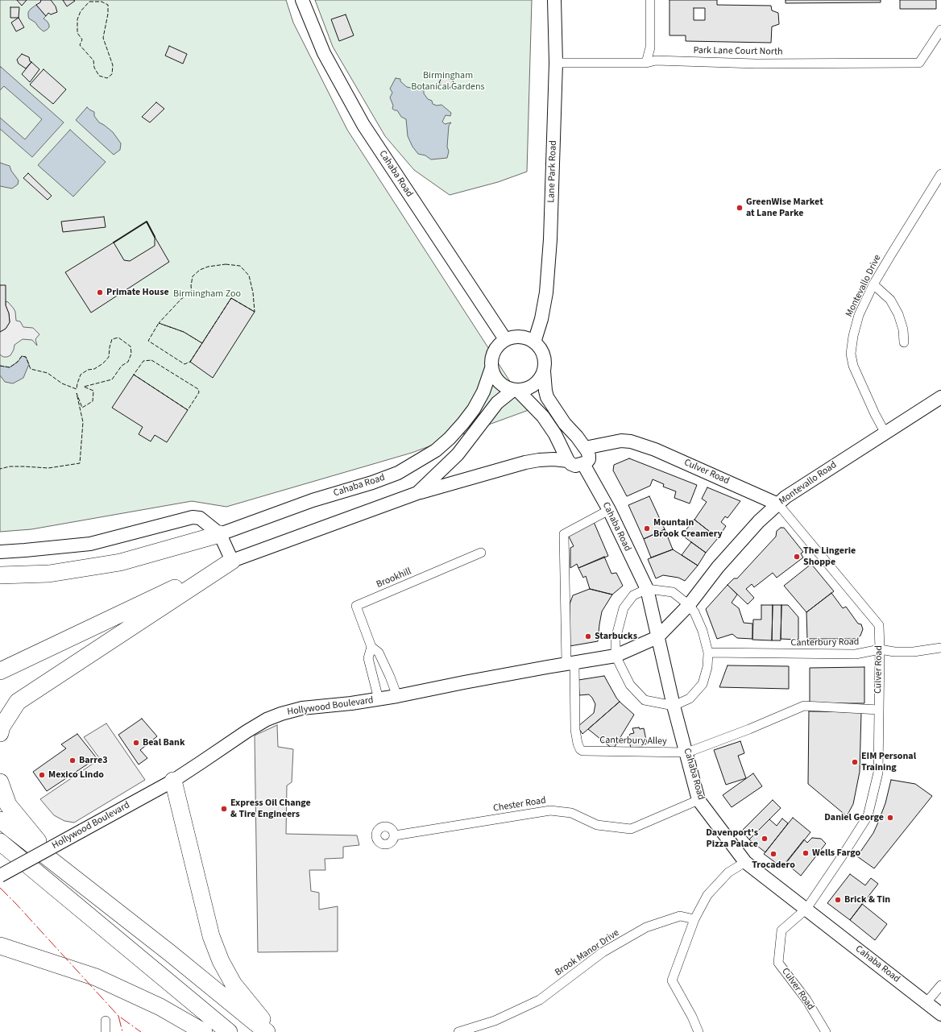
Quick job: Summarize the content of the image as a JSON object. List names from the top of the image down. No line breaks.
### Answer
{"streets":{"street":["Park Lane Court North","Lane Park Road","Cahaba Road","Montevallo Drive","Culver Road","Montevallo Road","Brookhill","Canterbury Road","Hollywood Boulevard","Canterbury Alley","Chester Road","Brook Manor Drive"]},"crossings":[["Park Lane Court North","Lane Park Road"],["Lane Park Road","Cahaba Road"],["Cahaba Road","Culver Road"],["Cahaba Road","Montevallo Road"],["Cahaba Road","Hollywood Boulevard"],["Cahaba Road","Canterbury Alley"],["Cahaba Road","Chester Road"],["Montevallo Drive","Montevallo Road"],["Culver Road","Montevallo Road"],["Culver Road","Canterbury Road"],["Culver Road","Canterbury Alley"],["Montevallo Road","Hollywood Boulevard"],["Brookhill","Hollywood Boulevard"],["Hollywood Boulevard","Canterbury Alley"]],"parks":["Birmingham Botanical Gardens","Birmingham Zoo"],"places":["GreenWise Market at Lane Parke","Primate House","Mountain Brook Creamery","The Lingerie Shoppe","Starbucks","Beal Bank","Barre3","EIM Personal Training","Mexico Lindo","Express Oil Change & Tire Engineers","Daniel George","Davenport's Pizza Palace","Wells Fargo","Trocadero","Brick & Tin"]}
